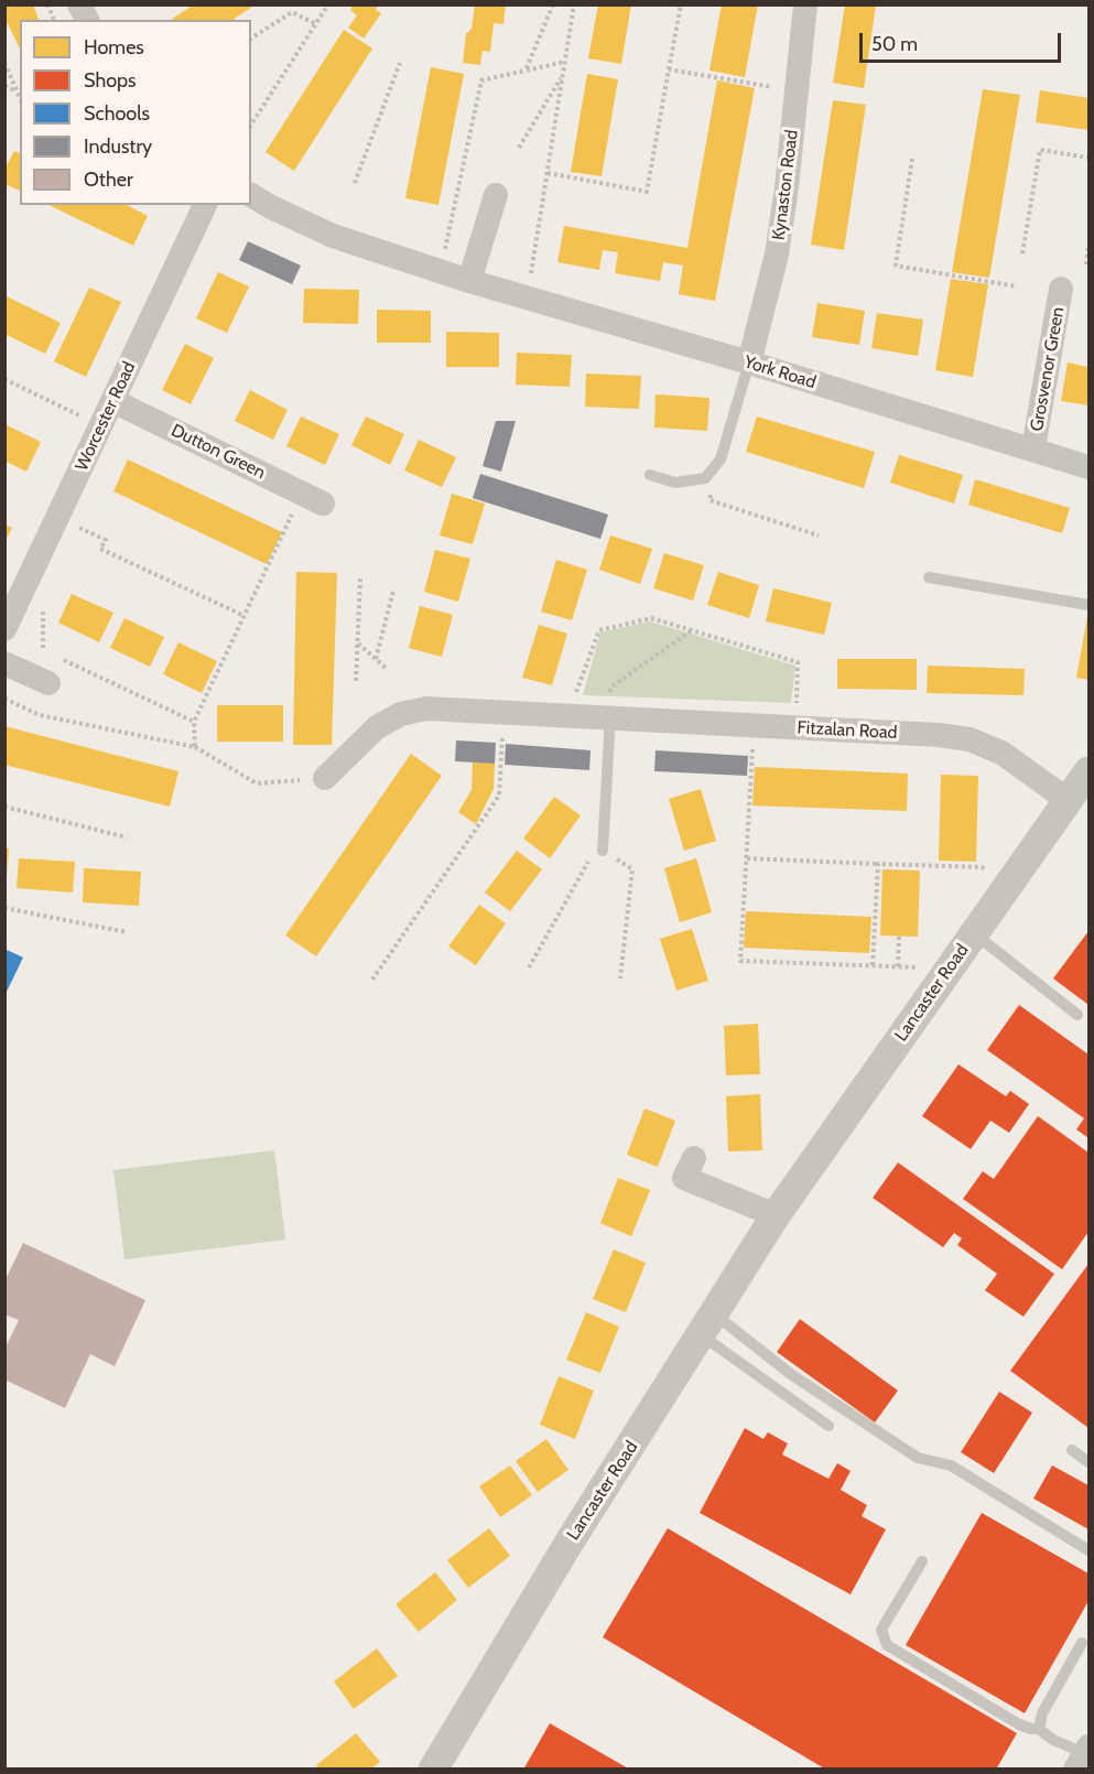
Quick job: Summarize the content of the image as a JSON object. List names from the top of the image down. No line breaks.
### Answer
{"streets":{"street":["Kynaston Road","Grosvenor Green","York Road","Worcester Road","Dutton Green","Fitzalan Road","Lancaster Road"]},"crossings":[["Kynaston Road","York Road"],["Grosvenor Green","York Road"],["Worcester Road","Dutton Green"],["Fitzalan Road","Lancaster Road"]],"legend":["Homes","Shops","Schools","Industry","Other"],"scale_bar":"50 m"}
